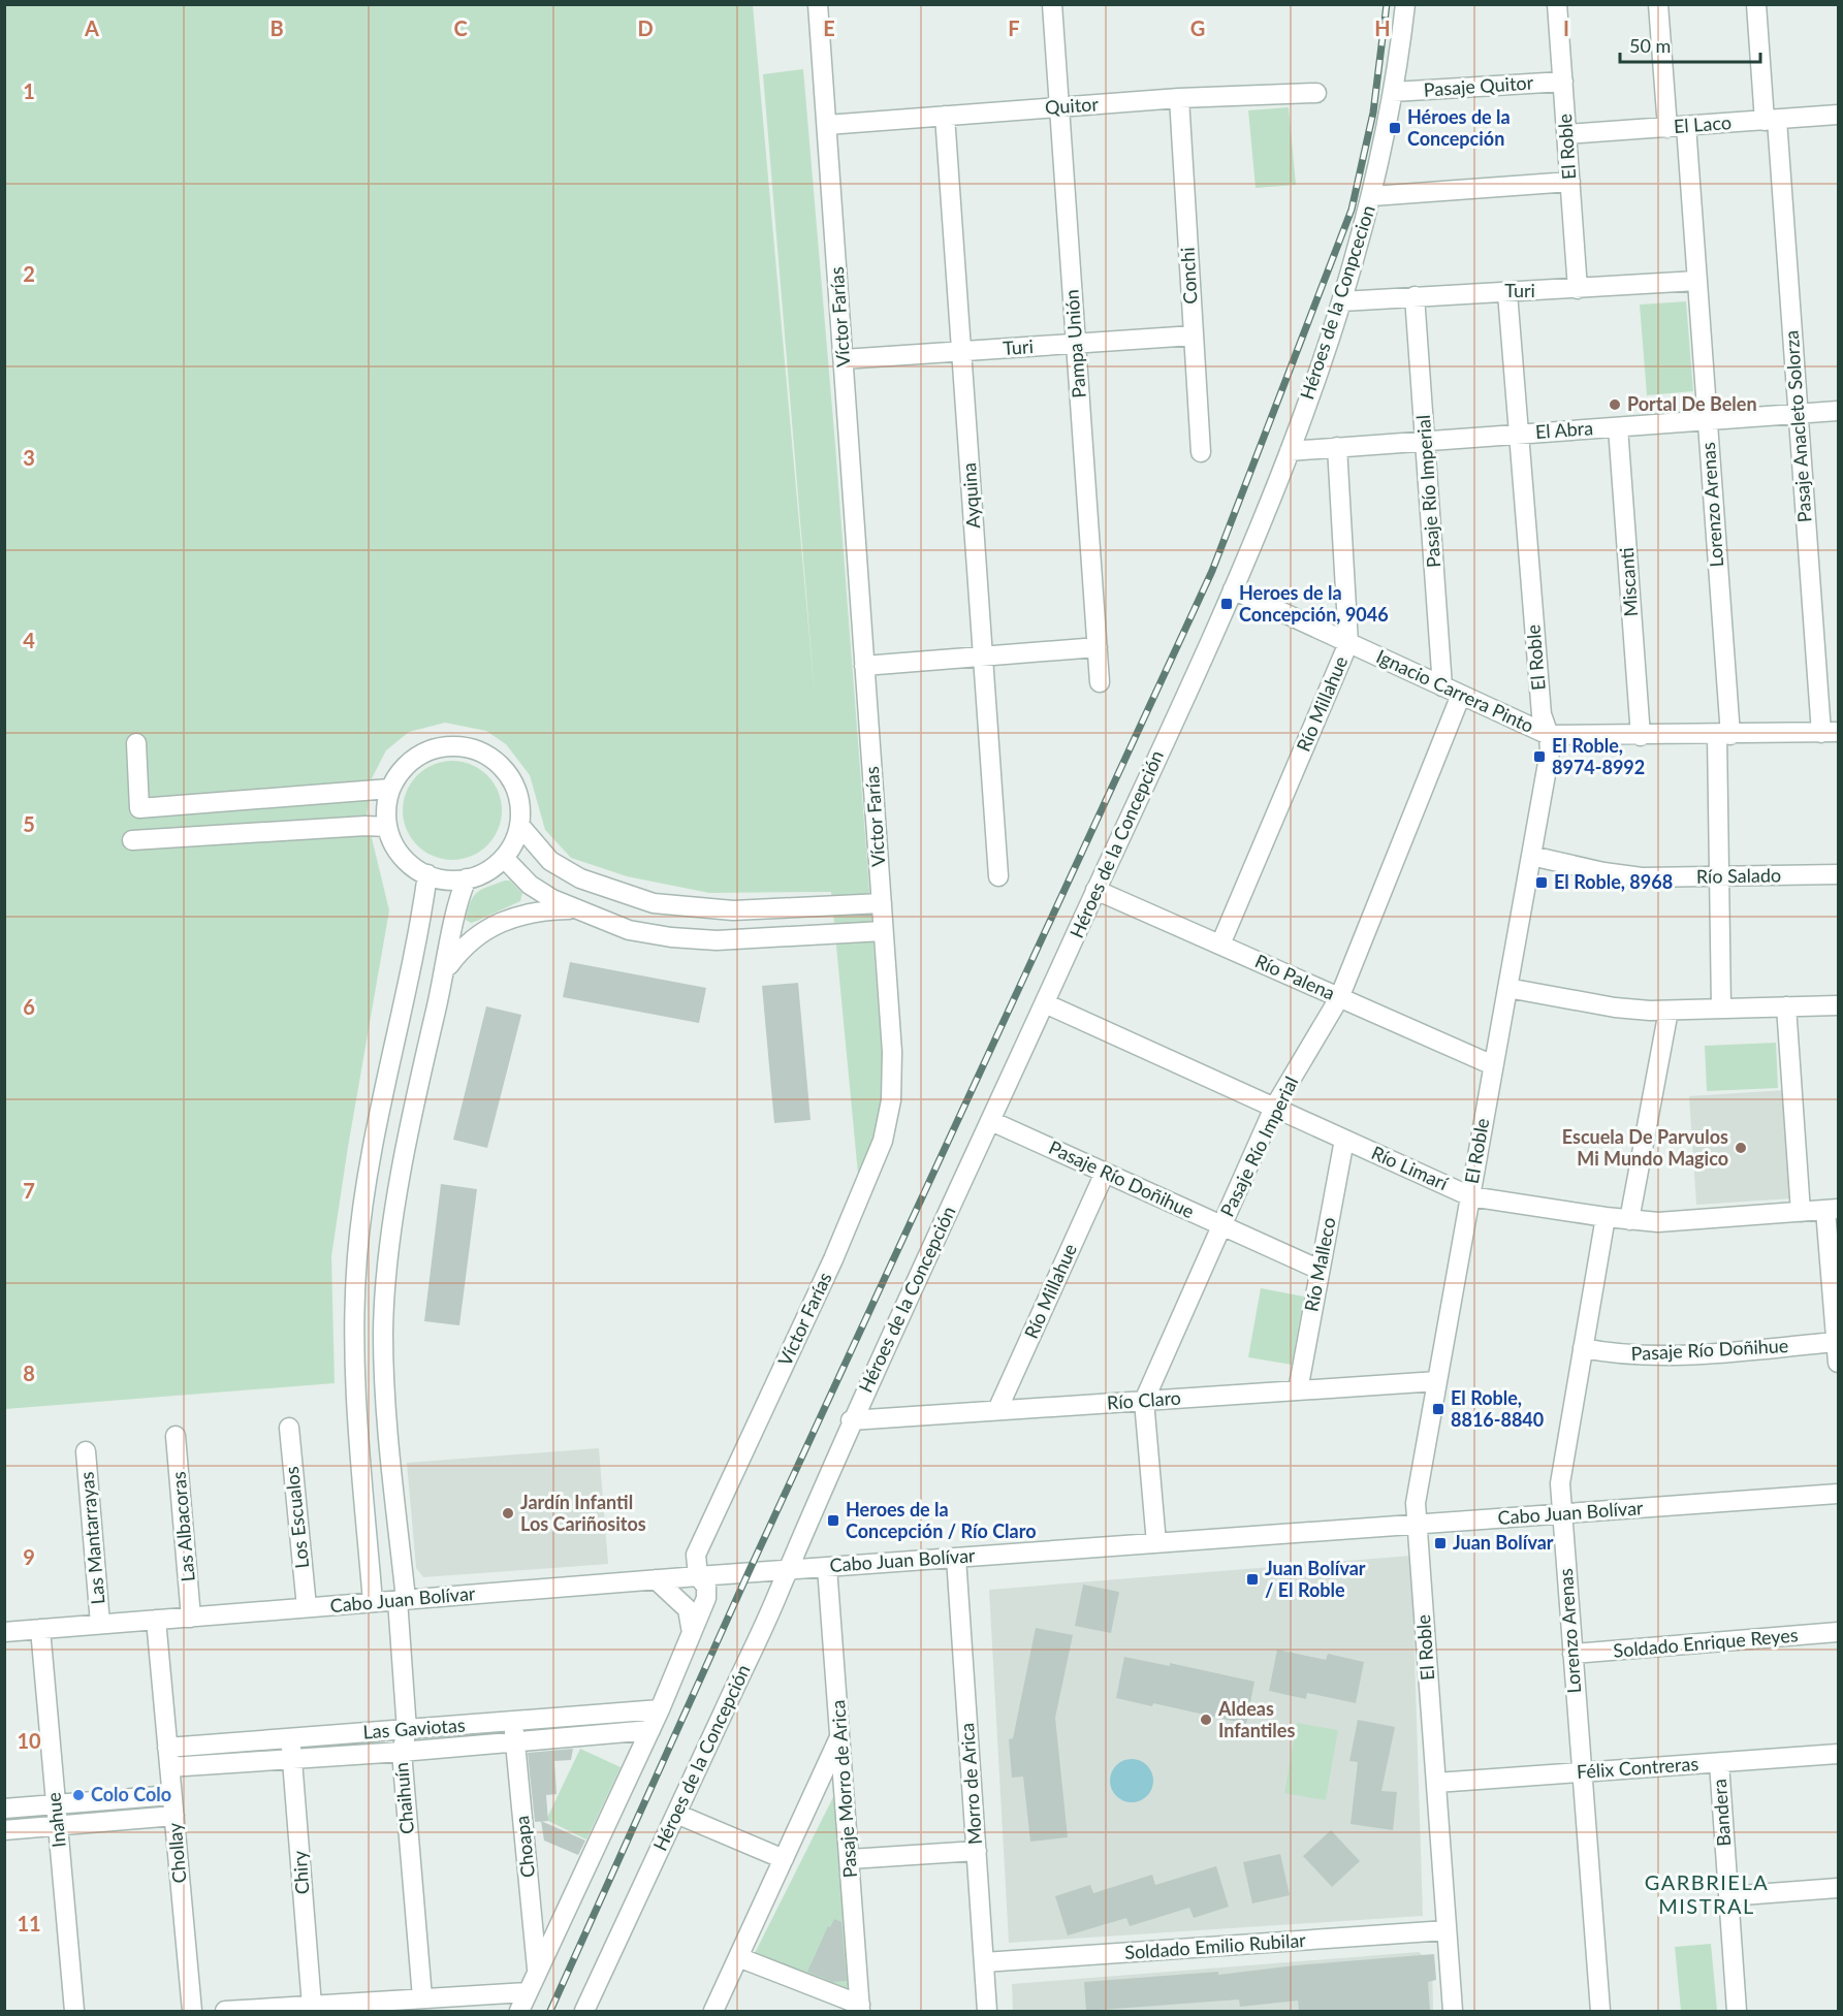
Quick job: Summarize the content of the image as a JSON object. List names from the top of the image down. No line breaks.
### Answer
{"streets":{"street":["Pasaje Quitor","Quitor","El Laco","El Roble","Conchi","Turi","Héroes de la Conpcecion","Víctor Farías","Pampa Unión","Pasaje Anacleto Solorza","El Abra","Pasaje Río Imperial","Ayquina","Lorenzo Arenas","Miscanti","Ignacio Carrera Pinto","Río Millahue","Héroes de la Concepción","Río Salado","Río Palena","Río Limarí","Pasaje Río Doñihue","Río Malleco","Río Claro","Cabo Juan Bolívar","Los Escualos","Las Albacoras","Las Mantarrayas","Soldado Enrique Reyes","Las Gaviotas","Félix Contreras","Morro de Arica","Pasaje Morro de Arica","Chaihuín","Bandera","Inahue","Choapa","Chollay","Chiry","Soldado Emilio Rubilar"]},"crossings":[["Pasaje Quitor","El Roble"],["Pasaje Quitor","Héroes de la Conpcecion"],["Quitor","Conchi"],["Quitor","Víctor Farías"],["Quitor","Pampa Unión"],["Quitor","Ayquina"],["El Laco","El Roble"],["El Laco","Pasaje Anacleto Solorza"],["El Laco","Lorenzo Arenas"],["El Roble","Turi"],["El Roble","El Abra"],["El Roble","Ignacio Carrera Pinto"],["El Roble","Río Salado"],["El Roble","Río Palena"],["El Roble","Río Limarí"],["El Roble","Río Claro"],["El Roble","Cabo Juan Bolívar"],["El Roble","Félix Contreras"],["El Roble","Soldado Emilio Rubilar"],["Conchi","Turi"],["Turi","Héroes de la Conpcecion"],["Turi","Víctor Farías"],["Turi","Pampa Unión"],["Turi","Pasaje Río Imperial"],["Turi","Ayquina"],["Turi","Lorenzo Arenas"],["Héroes de la Conpcecion","El Abra"],["Héroes de la Conpcecion","Ignacio Carrera Pinto"],["Héroes de la Conpcecion","Héroes de la Concepción"],["Víctor Farías","Cabo Juan Bolívar"],["Pasaje Anacleto Solorza","El Abra"],["Pasaje Anacleto Solorza","Ignacio Carrera Pinto"],["El Abra","Pasaje Río Imperial"],["El Abra","Lorenzo Arenas"],["El Abra","Miscanti"],["El Abra","Río Millahue"],["Pasaje Río Imperial","Ignacio Carrera Pinto"],["Pasaje Río Imperial","Río Palena"],["Pasaje Río Imperial","Río Limarí"],["Pasaje Río Imperial","Pasaje Río Doñihue"],["Pasaje Río Imperial","Río Claro"],["Pasaje Río Imperial","Cabo Juan Bolívar"],["Lorenzo Arenas","Ignacio Carrera Pinto"],["Lorenzo Arenas","Río Salado"],["Lorenzo Arenas","Río Limarí"],["Lorenzo Arenas","Pasaje Río Doñihue"],["Lorenzo Arenas","Cabo Juan Bolívar"],["Lorenzo Arenas","Soldado Enrique Reyes"],["Lorenzo Arenas","Félix Contreras"],["Miscanti","Ignacio Carrera Pinto"],["Ignacio Carrera Pinto","Río Millahue"],["Ignacio Carrera Pinto","Héroes de la Concepción"],["Río Millahue","Río Palena"],["Río Millahue","Pasaje Río Doñihue"],["Río Millahue","Río Claro"],["Héroes de la Concepción","Río Palena"],["Héroes de la Concepción","Río Limarí"],["Héroes de la Concepción","Pasaje Río Doñihue"],["Héroes de la Concepción","Río Claro"],["Héroes de la Concepción","Cabo Juan Bolívar"],["Río Limarí","Río Malleco"],["Pasaje Río Doñihue","Río Malleco"],["Río Malleco","Río Claro"],["Cabo Juan Bolívar","Los Escualos"],["Cabo Juan Bolívar","Las Albacoras"],["Cabo Juan Bolívar","Las Mantarrayas"],["Cabo Juan Bolívar","Morro de Arica"],["Cabo Juan Bolívar","Pasaje Morro de Arica"],["Cabo Juan Bolívar","Chaihuín"],["Cabo Juan Bolívar","Inahue"],["Cabo Juan Bolívar","Chollay"],["Las Gaviotas","Chaihuín"],["Las Gaviotas","Choapa"],["Las Gaviotas","Chollay"],["Las Gaviotas","Chiry"],["Félix Contreras","Bandera"],["Morro de Arica","Soldado Emilio Rubilar"]],"districts":["GARBRIELA MISTRAL"],"places":{"transit":["Héroes de la Concepción","Heroes de la Concepción, 9046","El Roble, 8974-8992","El Roble, 8968","El Roble, 8816-8840","Heroes de la Concepción / Río Claro","Juan Bolívar","Juan Bolívar / El Roble"],"other":["Portal De Belen","Escuela De Parvulos Mi Mundo Magico","Jardín Infantil Los Cariñositos","Aldeas Infantiles","Colo Colo"]},"scale_bar":"50 m","grid":{"columns":["A","B","C","D","E","F","G","H","I"],"rows":["1","2","3","4","5","6","7","8","9","10","11"]}}
